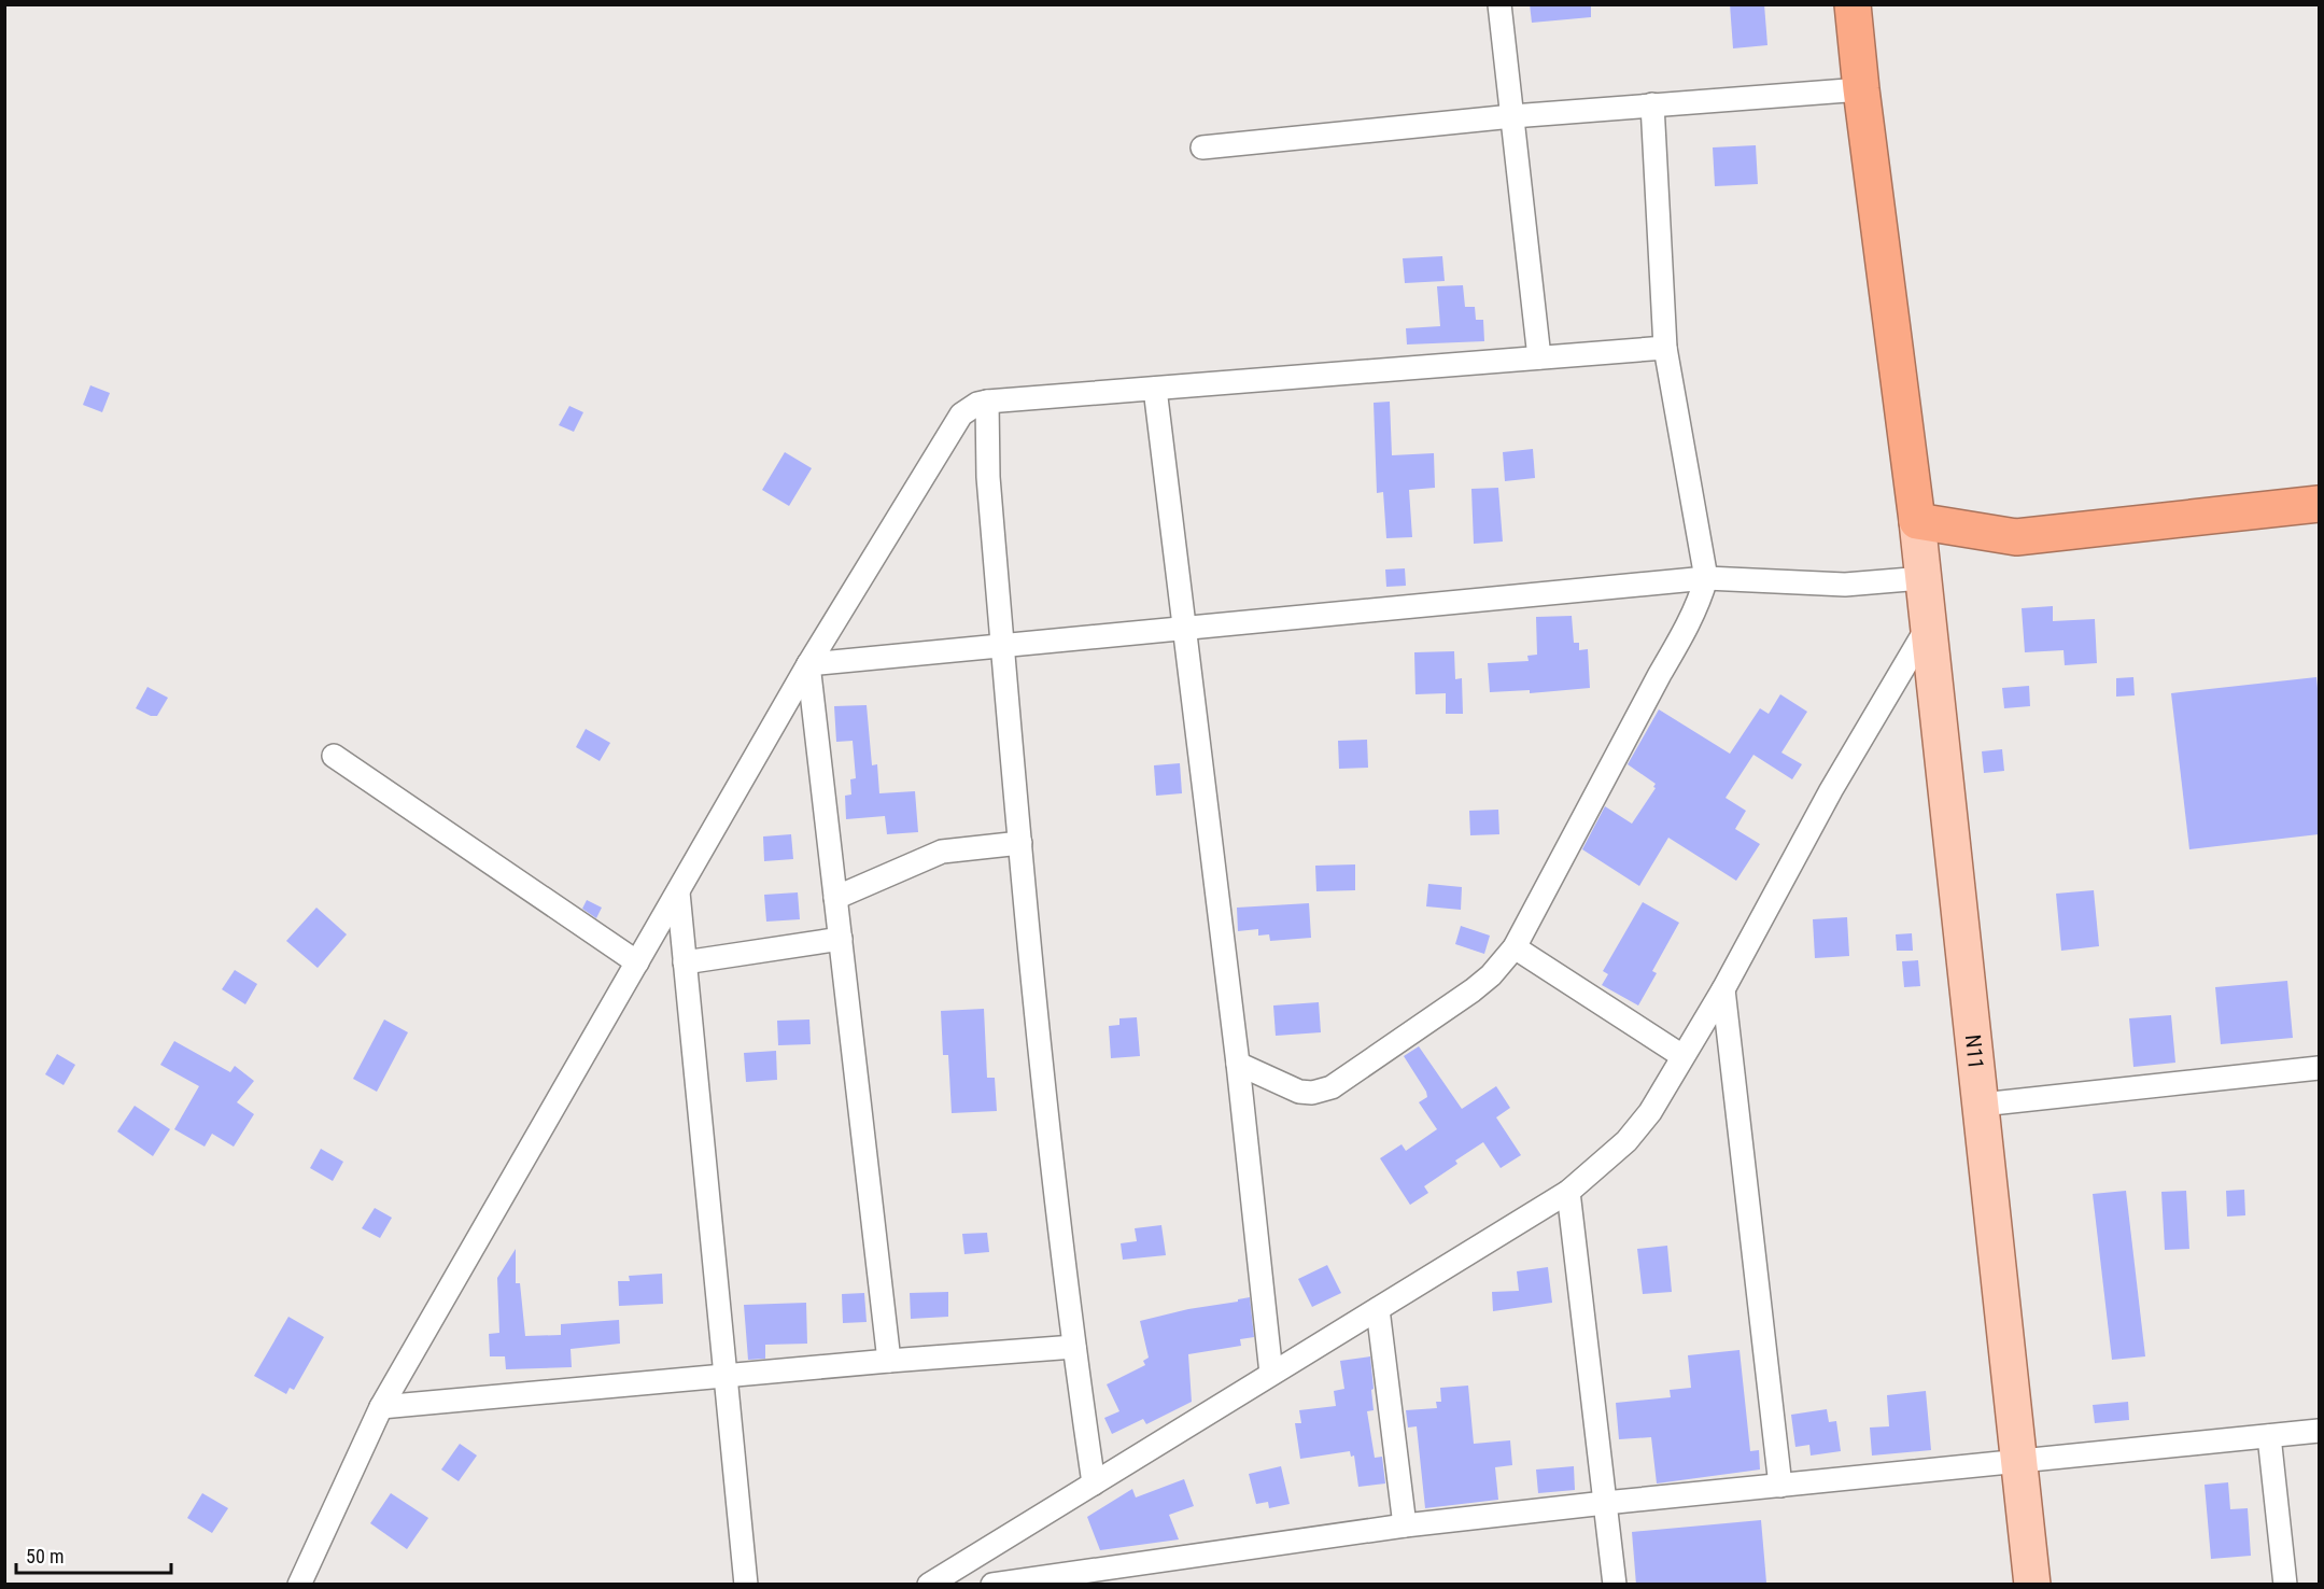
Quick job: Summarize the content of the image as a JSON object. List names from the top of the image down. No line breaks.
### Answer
{"streets":{"main road":["N11"]},"scale_bar":"50 m"}
